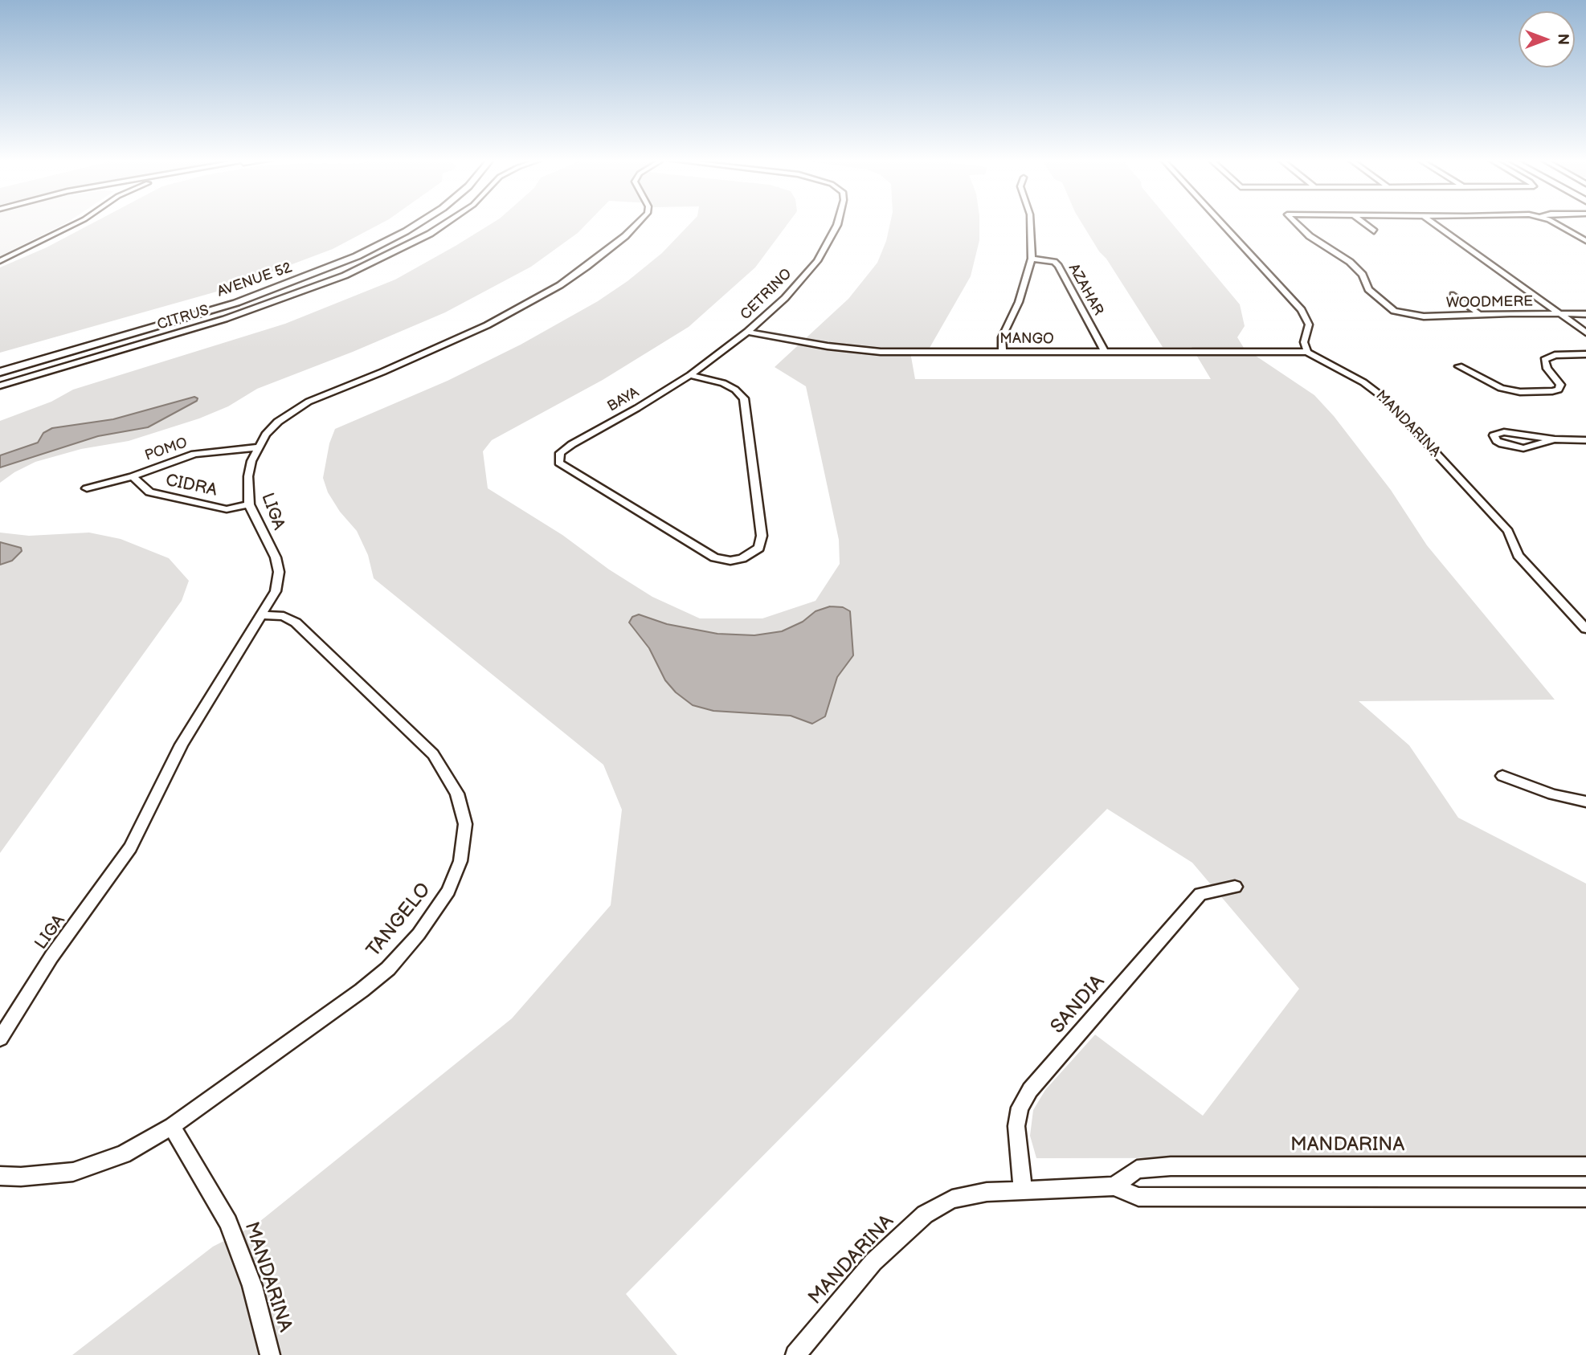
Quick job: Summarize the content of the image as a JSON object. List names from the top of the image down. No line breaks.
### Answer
{"streets":{"main road":["AVENUE 52"],"street":["AZAHAR","CETRINO","WOODMERE","CITRUS","MANGO","BAYA","MANDARINA","POMO","CIDRA","LIGA","TANGELO","SANDIA"]},"crossings":[["AZAHAR","MANGO"],["CETRINO","MANGO"],["CETRINO","BAYA"],["MANGO","MANDARINA"],["MANDARINA","TANGELO"],["MANDARINA","SANDIA"],["POMO","CIDRA"],["POMO","LIGA"],["CIDRA","LIGA"],["LIGA","TANGELO"]],"north":"right"}
